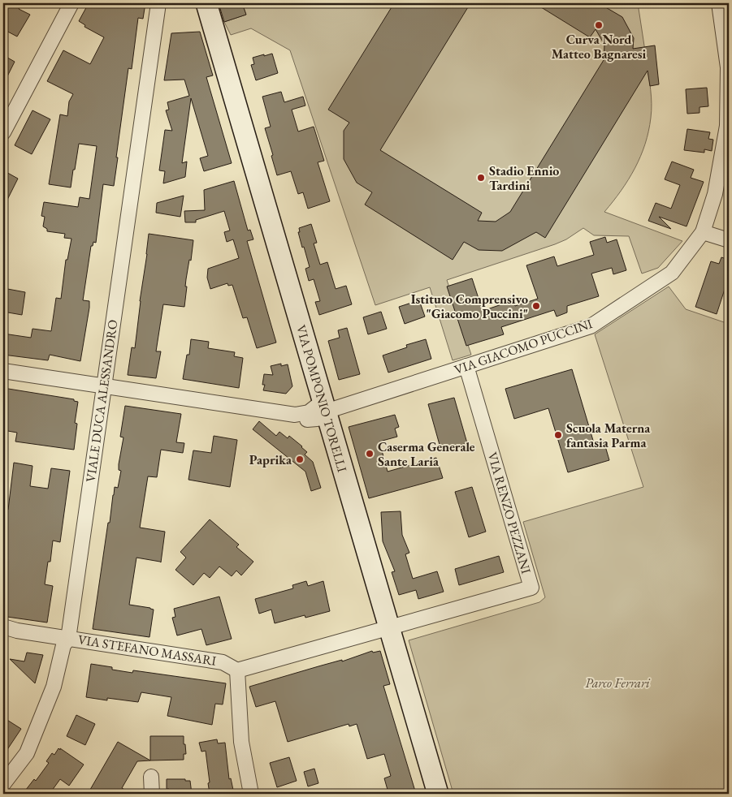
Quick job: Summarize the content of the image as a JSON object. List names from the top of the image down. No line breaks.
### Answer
{"streets":{"main road":["VIA POMPONIO TORELLI"],"street":["VIA GIACOMO PUCCINI","VIALE DUCA ALESSANDRO","VIA RENZO PEZZANI","VIA STEFANO MASSARI"]},"crossings":[["VIA GIACOMO PUCCINI","VIA POMPONIO TORELLI"],["VIA GIACOMO PUCCINI","VIA RENZO PEZZANI"],["VIA POMPONIO TORELLI","VIA RENZO PEZZANI"],["VIALE DUCA ALESSANDRO","VIA STEFANO MASSARI"]],"parks":["Parco Ferrari"],"places":["Curva Nord Matteo Bagnaresi","Stadio Ennio Tardini","Istituto Comprensivo \"Giacomo Puccini\"","Scuola Materna fantasia Parma","Caserma Generale Sante Laria","Paprika"]}
